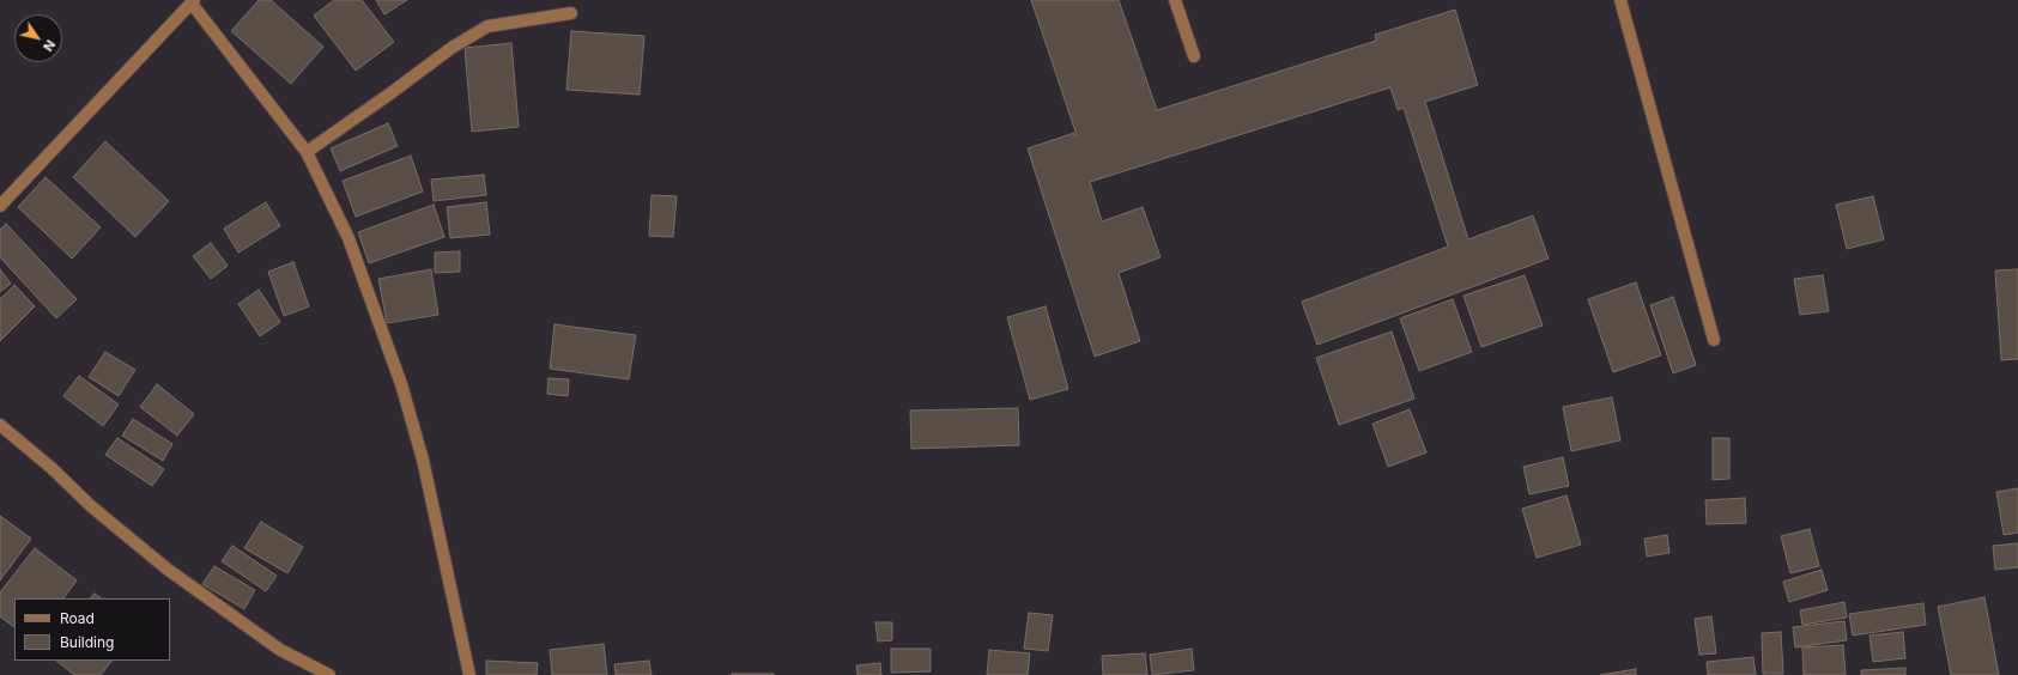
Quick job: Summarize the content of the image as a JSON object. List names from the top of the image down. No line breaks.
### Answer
{"legend":["Road","Building"],"north":"bottom right"}
